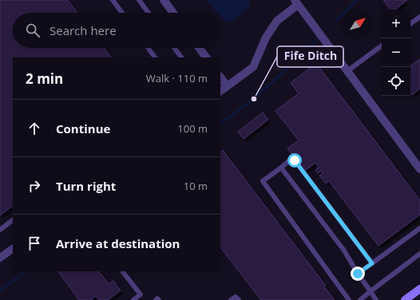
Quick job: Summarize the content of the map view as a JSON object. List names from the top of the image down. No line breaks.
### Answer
{"places":["Fife Ditch"],"north":"top right","page":{"map_buttons":["+","−"],"search":"Search here","heading":["2 min","Walk · 110 m"],"list":[["Continue","100 m"],["Turn right","10 m"],"Arrive at destination"]}}
